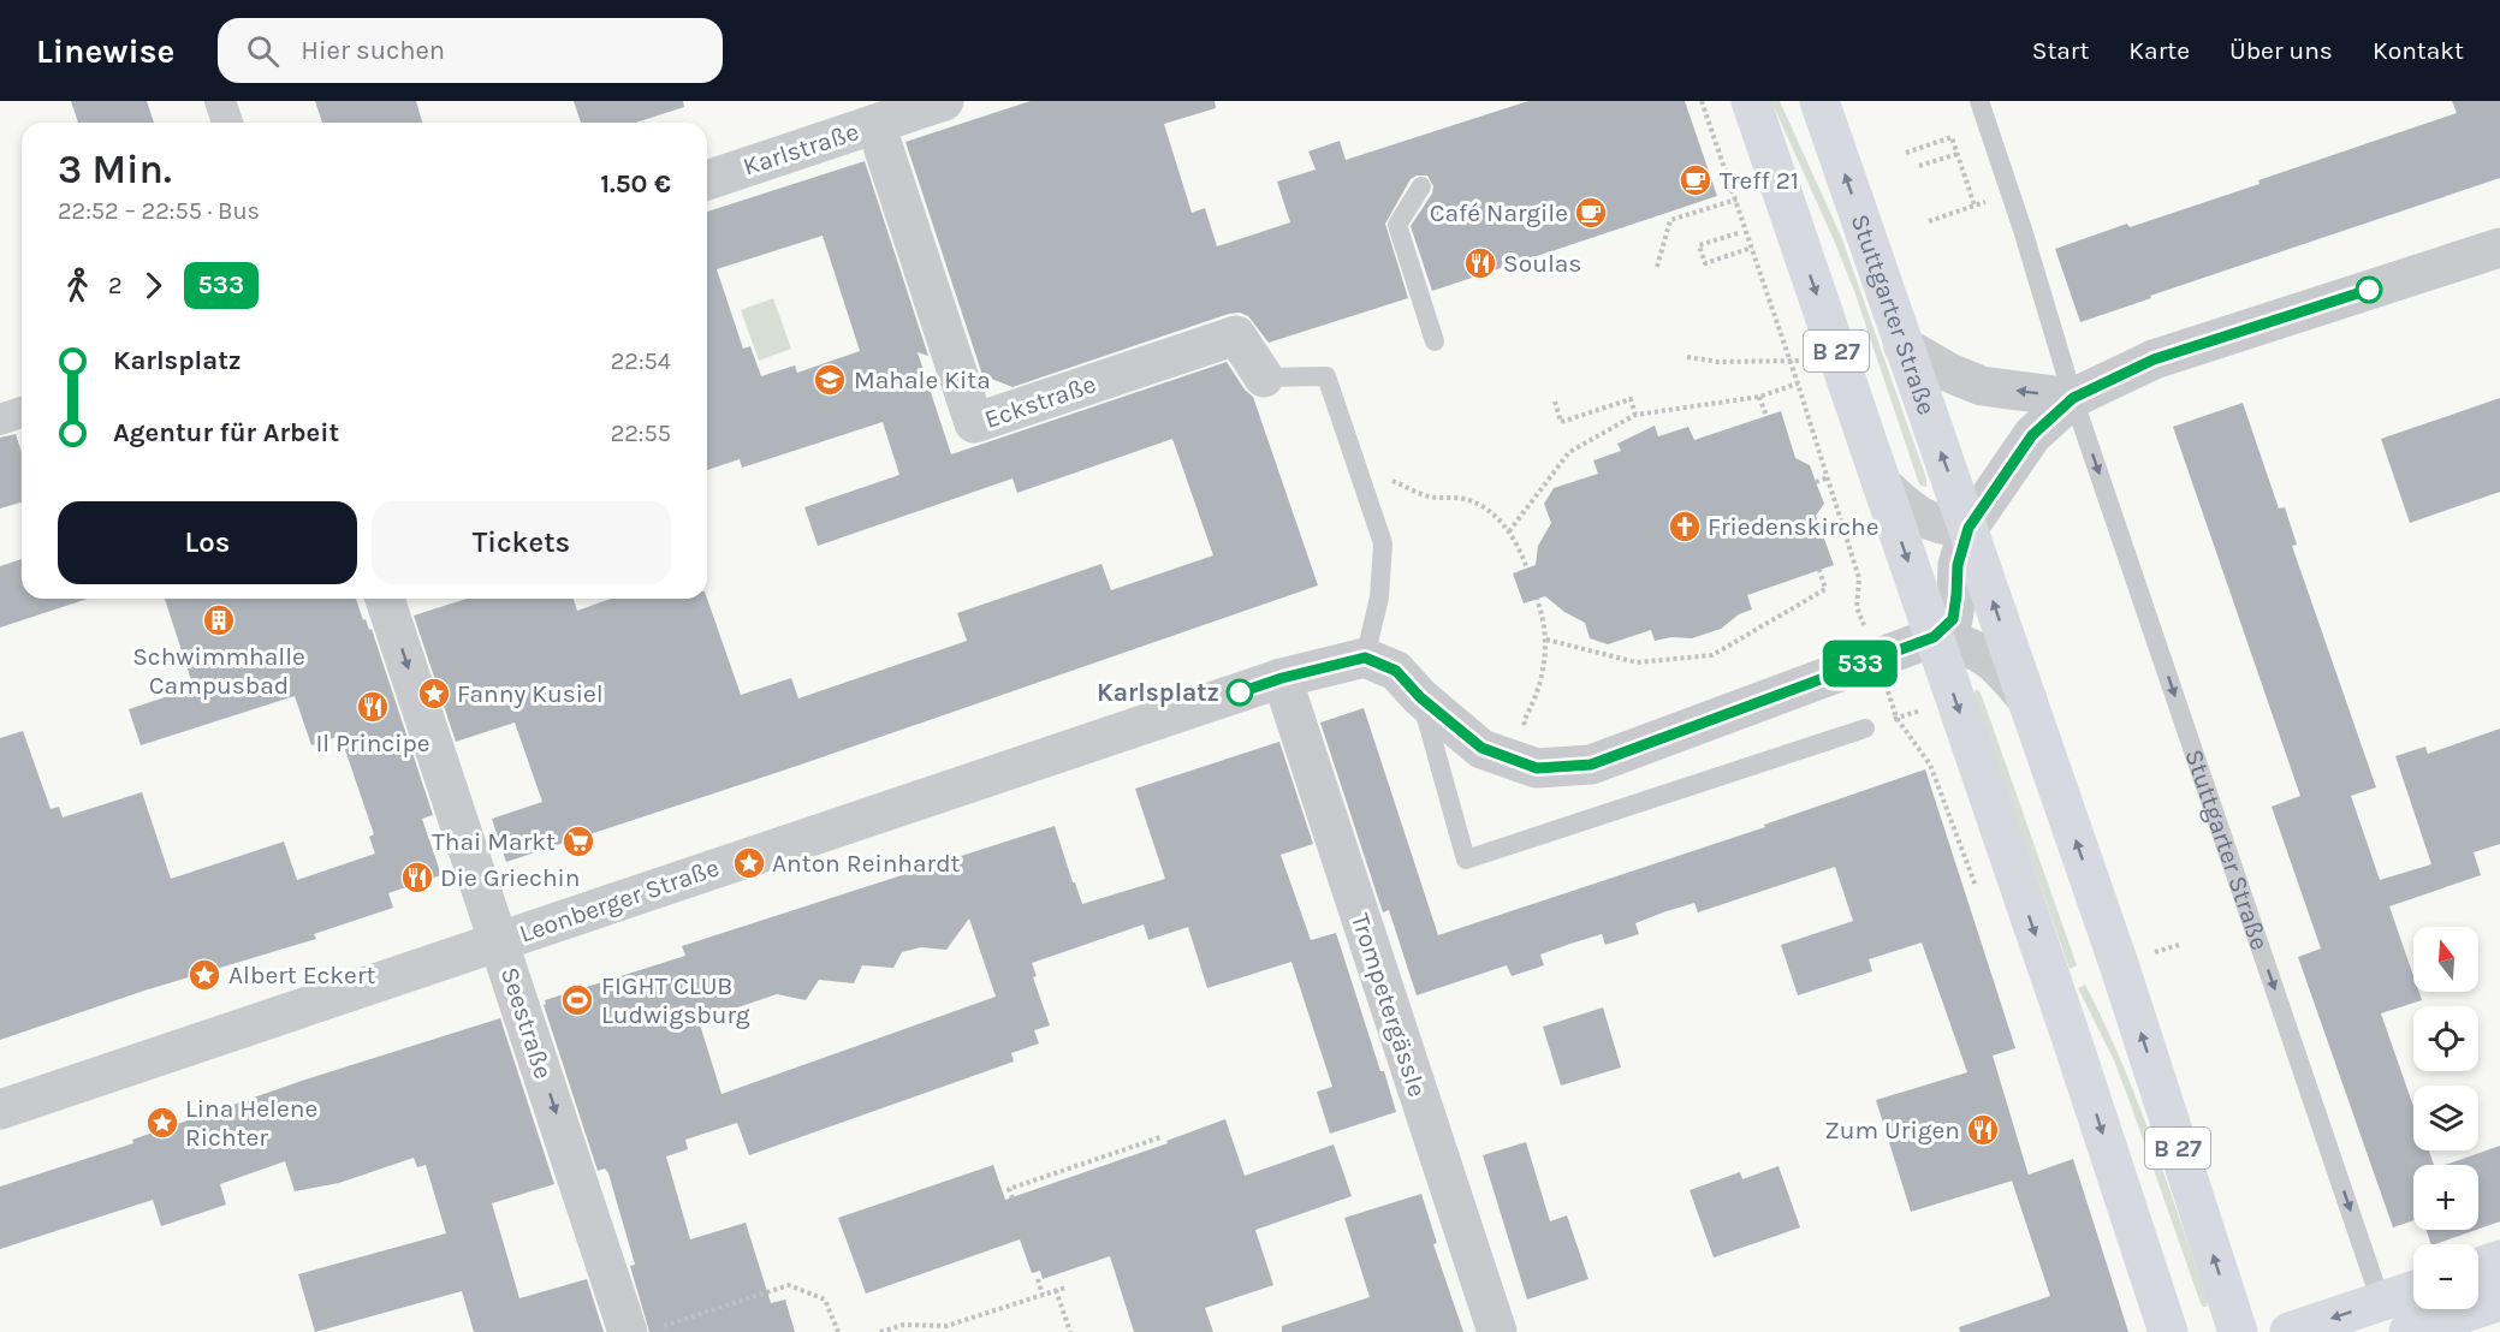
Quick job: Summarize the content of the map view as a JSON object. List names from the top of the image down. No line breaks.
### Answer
{"streets":{"main road":["Stuttgarter Straße","B 27"],"street":["Karlstraße","Eckstraße","Leonberger Straße","Trompetergässle","Seestraße"]},"crossings":[["Karlstraße","Eckstraße"],["Stuttgarter Straße","B 27"],["Leonberger Straße","Trompetergässle"],["Leonberger Straße","Seestraße"]],"one_way":["Seestraße"],"places":{"cafe":["Treff 21","Café Nargile"],"restaurant":["Soulas","Il Principe","Die Griechin","Zum Urigen"],"school or university":["Mahale Kita"],"church":["Friedenskirche"],"building":["Schwimmhalle Campusbad"],"other":["Karlsplatz"],"place":["Fanny Kusiel","Anton Reinhardt","Albert Eckert","Lina Helene Richter"],"supermarket":["Thai Markt"],"sports":["FIGHT CLUB Ludwigsburg"]},"lines":["bus line 533"],"north":"top","page":{"header":"Linewise","search":"Hier suchen","nav":["Start","Karte","Über uns","Kontakt"],"on_map":"533","heading":["3 Min.","22:52 – 22:55 · Bus","1.50 €"],"legs":["2","533"],"list":[{"name":"Karlsplatz","value":"22:54"},{"name":"Agentur für Arbeit","value":"22:55"}],"buttons":["Los","Tickets"],"map_buttons":["+","−"]}}
